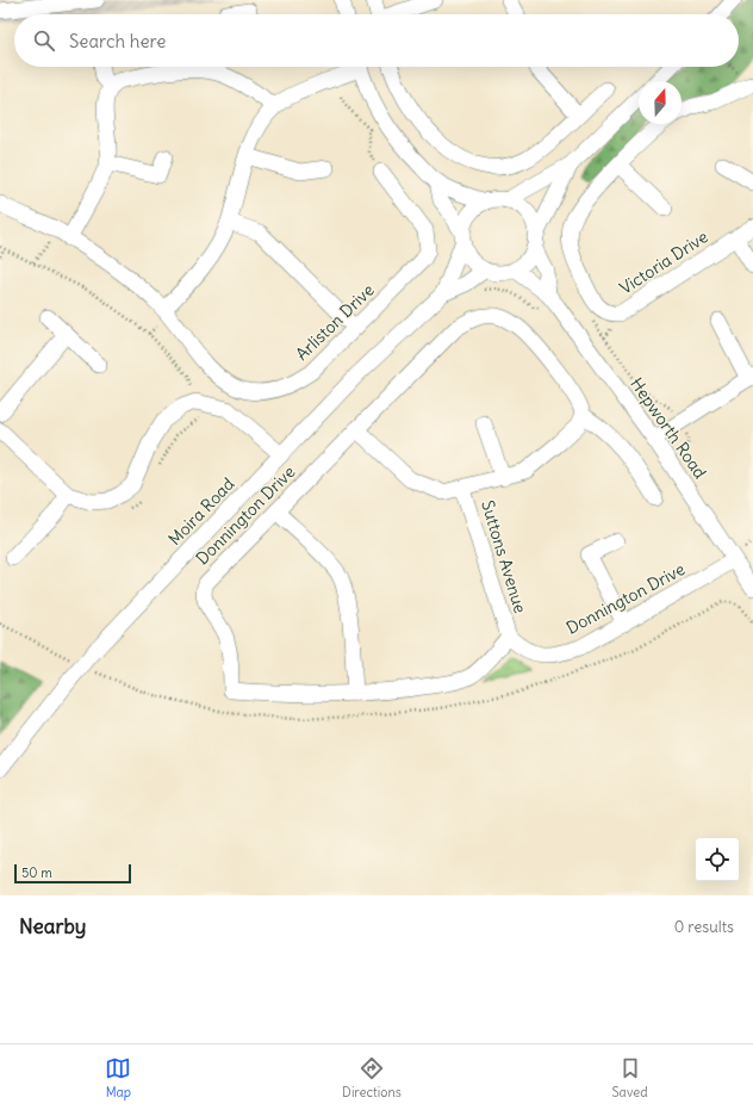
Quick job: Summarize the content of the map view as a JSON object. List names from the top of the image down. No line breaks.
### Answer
{"streets":{"street":["Victoria Drive","Arliston Drive","Hepworth Road","Moira Road","Donnington Drive","Suttons Avenue"]},"crossings":[["Hepworth Road","Moira Road"],["Hepworth Road","Donnington Drive"],["Donnington Drive","Suttons Avenue"]],"scale_bar":"50 m","north":"top","page":{"search":"Search here","scale":"50 m","heading":["Nearby","0 results"],"nav":["Map","Directions","Saved"]}}
